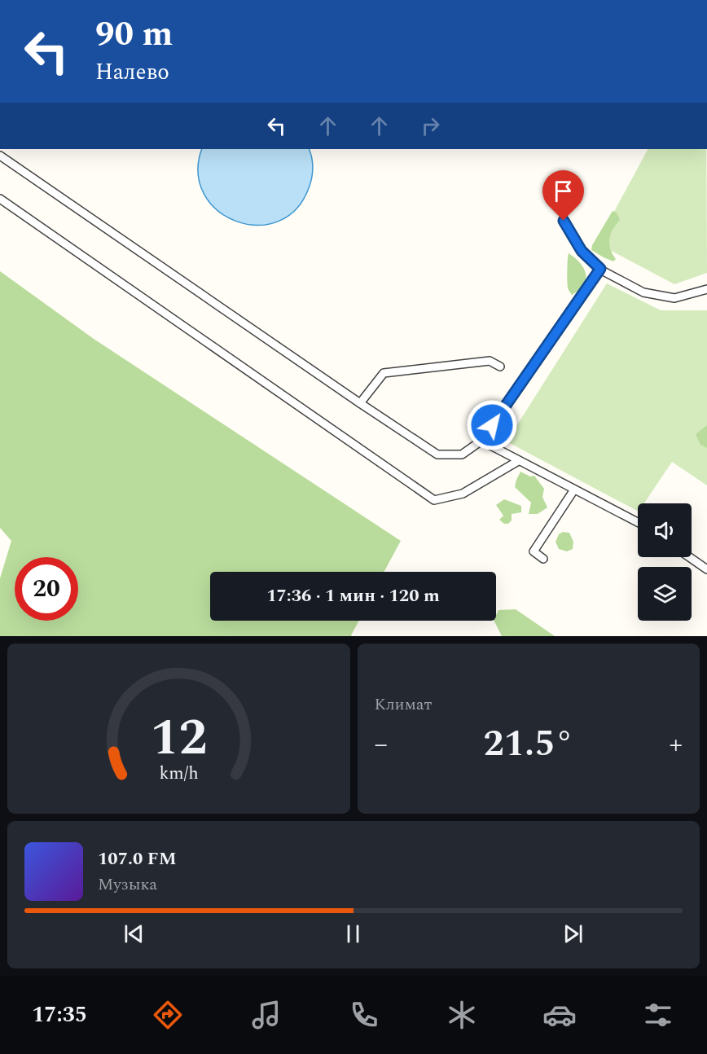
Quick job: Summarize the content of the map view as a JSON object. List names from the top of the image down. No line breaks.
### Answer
{"page":{"turn":["90 m","Налево"],"limit":"20","trip":"17:36 · 1 мин · 120 m","tile":"Климат","heat":["−","21.5°","+"],"song":["107.0 FM","Музыка"],"tabs":"17:35","gauge":["12","km/h"]}}
